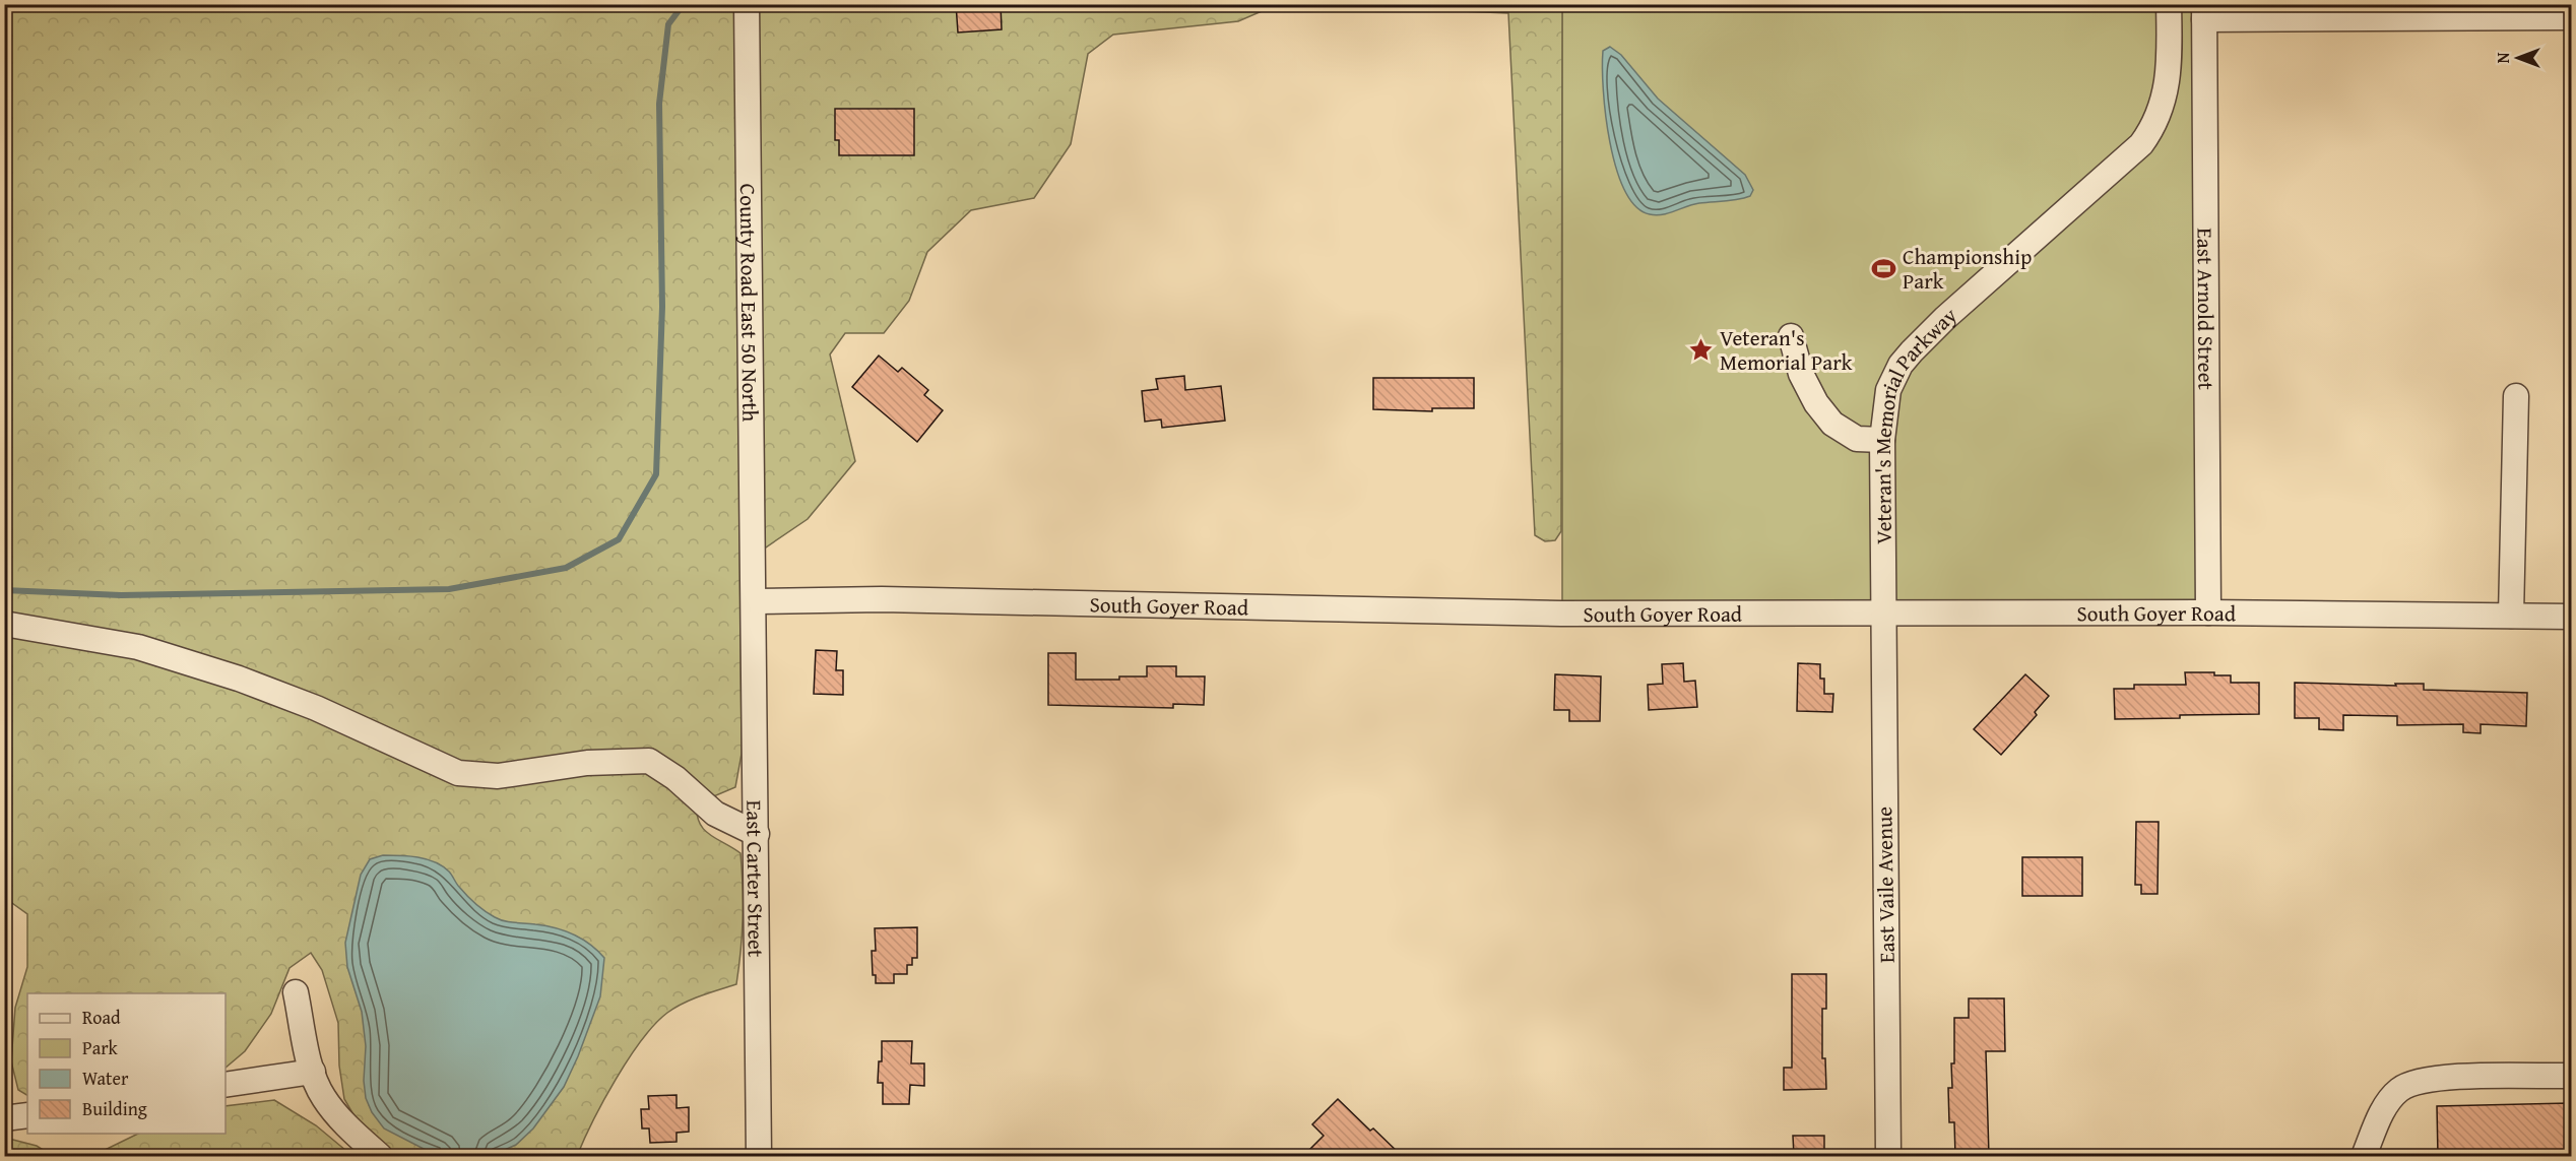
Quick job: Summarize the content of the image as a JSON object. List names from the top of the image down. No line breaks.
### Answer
{"streets":{"street":["County Road East 50 North","East Arnold Street","Veteran's Memorial Parkway","South Goyer Road","East Carter Street","East Vaile Avenue"]},"crossings":[["County Road East 50 North","South Goyer Road"],["County Road East 50 North","East Carter Street"],["East Arnold Street","South Goyer Road"],["Veteran's Memorial Parkway","South Goyer Road"],["Veteran's Memorial Parkway","East Vaile Avenue"],["South Goyer Road","East Carter Street"],["South Goyer Road","East Vaile Avenue"]],"places":{"sports":["Championship Park"],"place":["Veteran's Memorial Park"]},"legend":["Road","Park","Water","Building"],"north":"left"}
